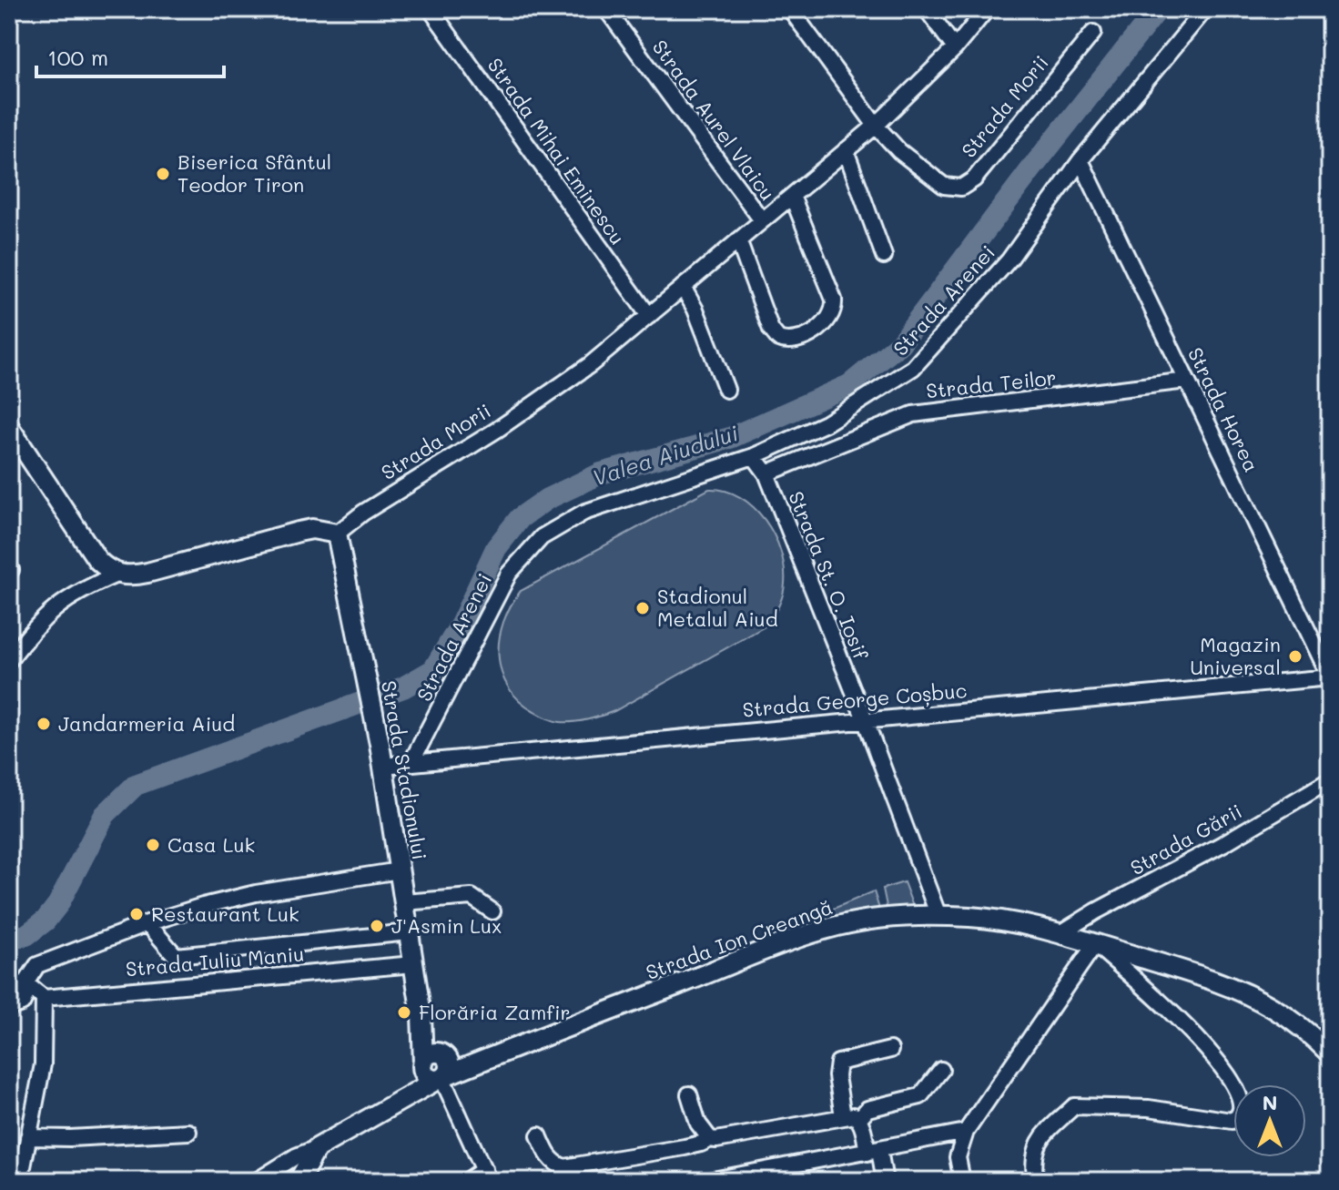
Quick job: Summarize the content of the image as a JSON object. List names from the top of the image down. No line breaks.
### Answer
{"streets":{"main road":["Strada Stadionului","Strada Ion Creangă"],"street":["Strada Morii","Strada Aurel Vlaicu","Strada Mihai Eminescu","Strada Arenei","Strada Teilor","Strada Horea","Strada St. O. Iosif","Strada George Coșbuc","Strada Gării","Strada Iuliu Maniu"]},"crossings":[["Strada Morii","Strada Aurel Vlaicu"],["Strada Morii","Strada Mihai Eminescu"],["Strada Morii","Strada Stadionului"],["Strada Arenei","Strada Horea"],["Strada Arenei","Strada St. O. Iosif"],["Strada Arenei","Strada George Coșbuc"],["Strada Teilor","Strada Horea"],["Strada Teilor","Strada St. O. Iosif"],["Strada Horea","Strada George Coșbuc"],["Strada St. O. Iosif","Strada George Coșbuc"],["Strada St. O. Iosif","Strada Ion Creangă"],["Strada George Coșbuc","Strada Stadionului"],["Strada Stadionului","Strada Ion Creangă"],["Strada Stadionului","Strada Iuliu Maniu"],["Strada Gării","Strada Ion Creangă"]],"water":["Valea Aiudului"],"places":["Biserica Sfântul Teodor Tiron","Stadionul Metalul Aiud","Magazin Universal","Jandarmeria Aiud","Casa Luk","Restaurant Luk","J'Asmin Lux","Florăria Zamfir"],"scale_bar":"100 m","north":"top"}
